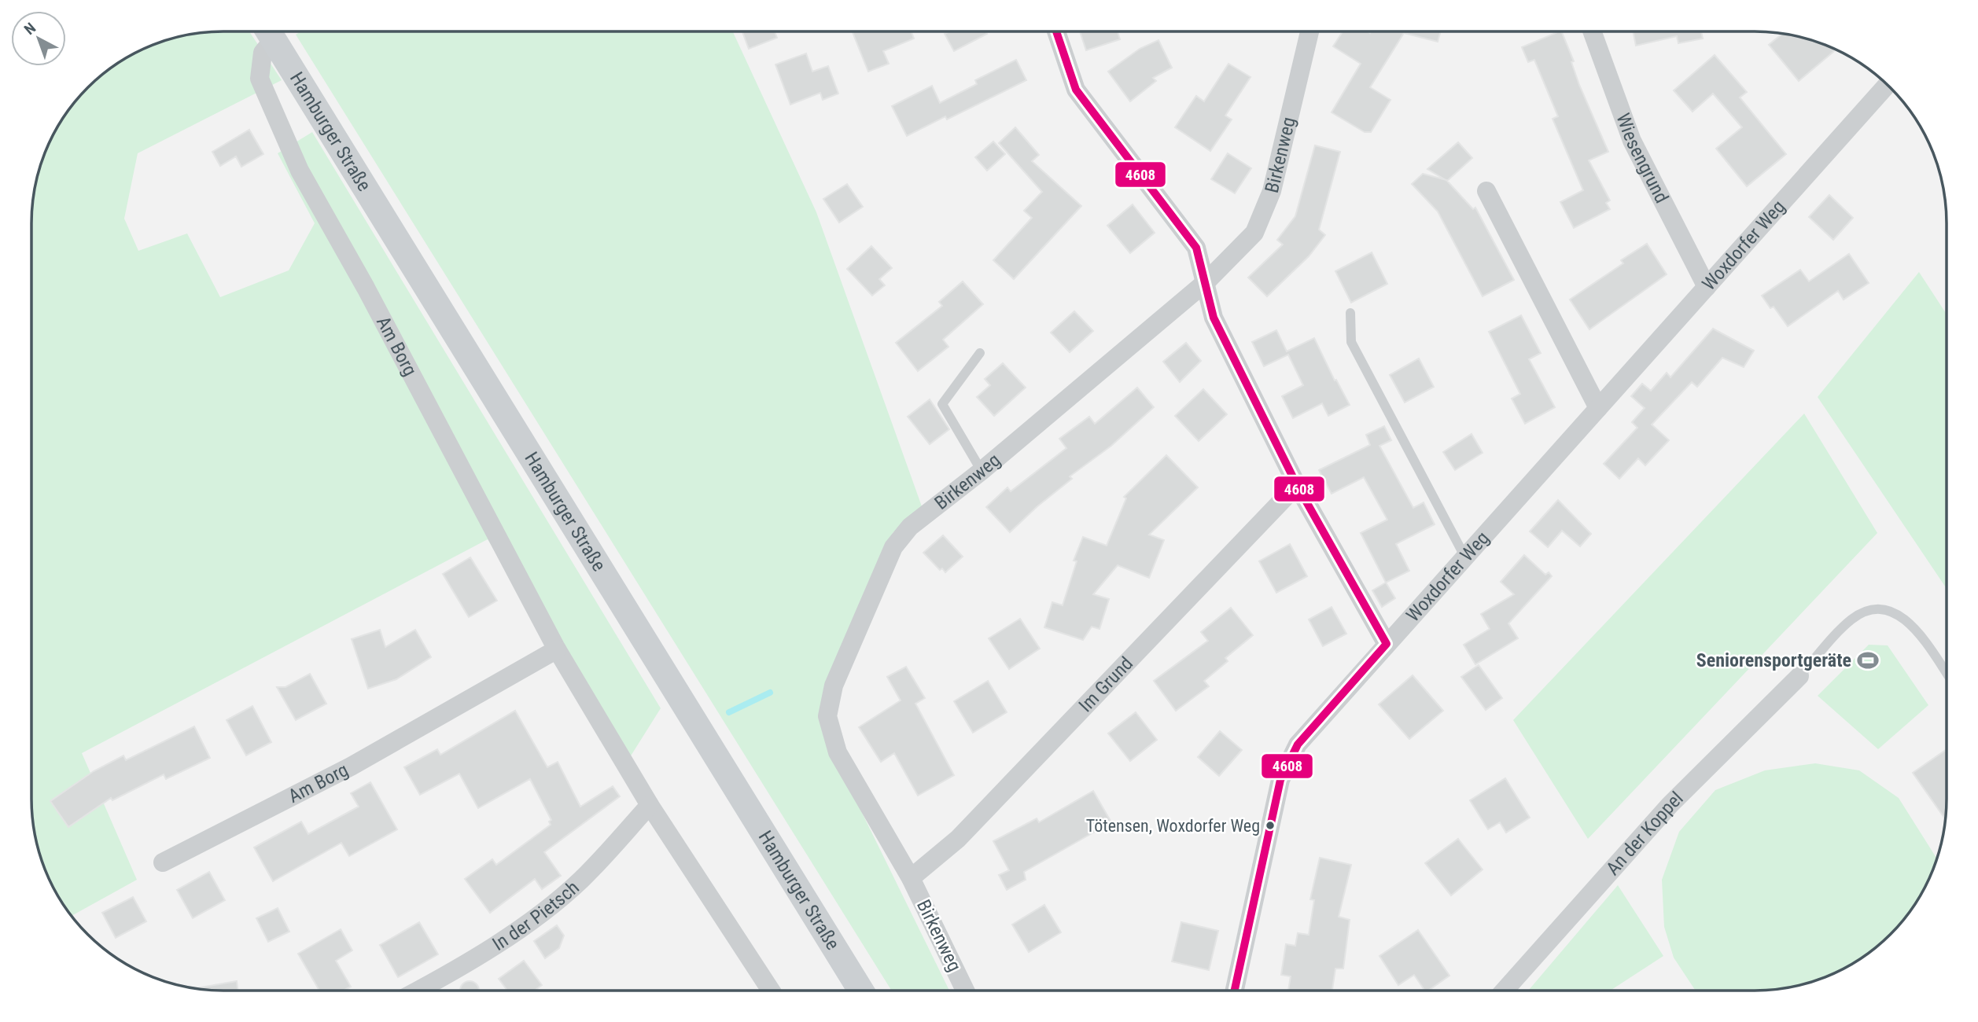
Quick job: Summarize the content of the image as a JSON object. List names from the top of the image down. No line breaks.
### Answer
{"streets":{"main road":["Hamburger Straße"],"street":["Birkenweg","Wiesengrund","Woxdorfer Weg","Am Borg","Im Grund","An der Koppel","In der Pietsch"]},"crossings":[["Birkenweg","Im Grund"],["Wiesengrund","Woxdorfer Weg"],["Am Borg","In der Pietsch"]],"places":{"sports":["Seniorensportgeräte"],"other":["Tötensen, Woxdorfer Weg"]},"lines":["transit line 4608"],"north":"top left"}
